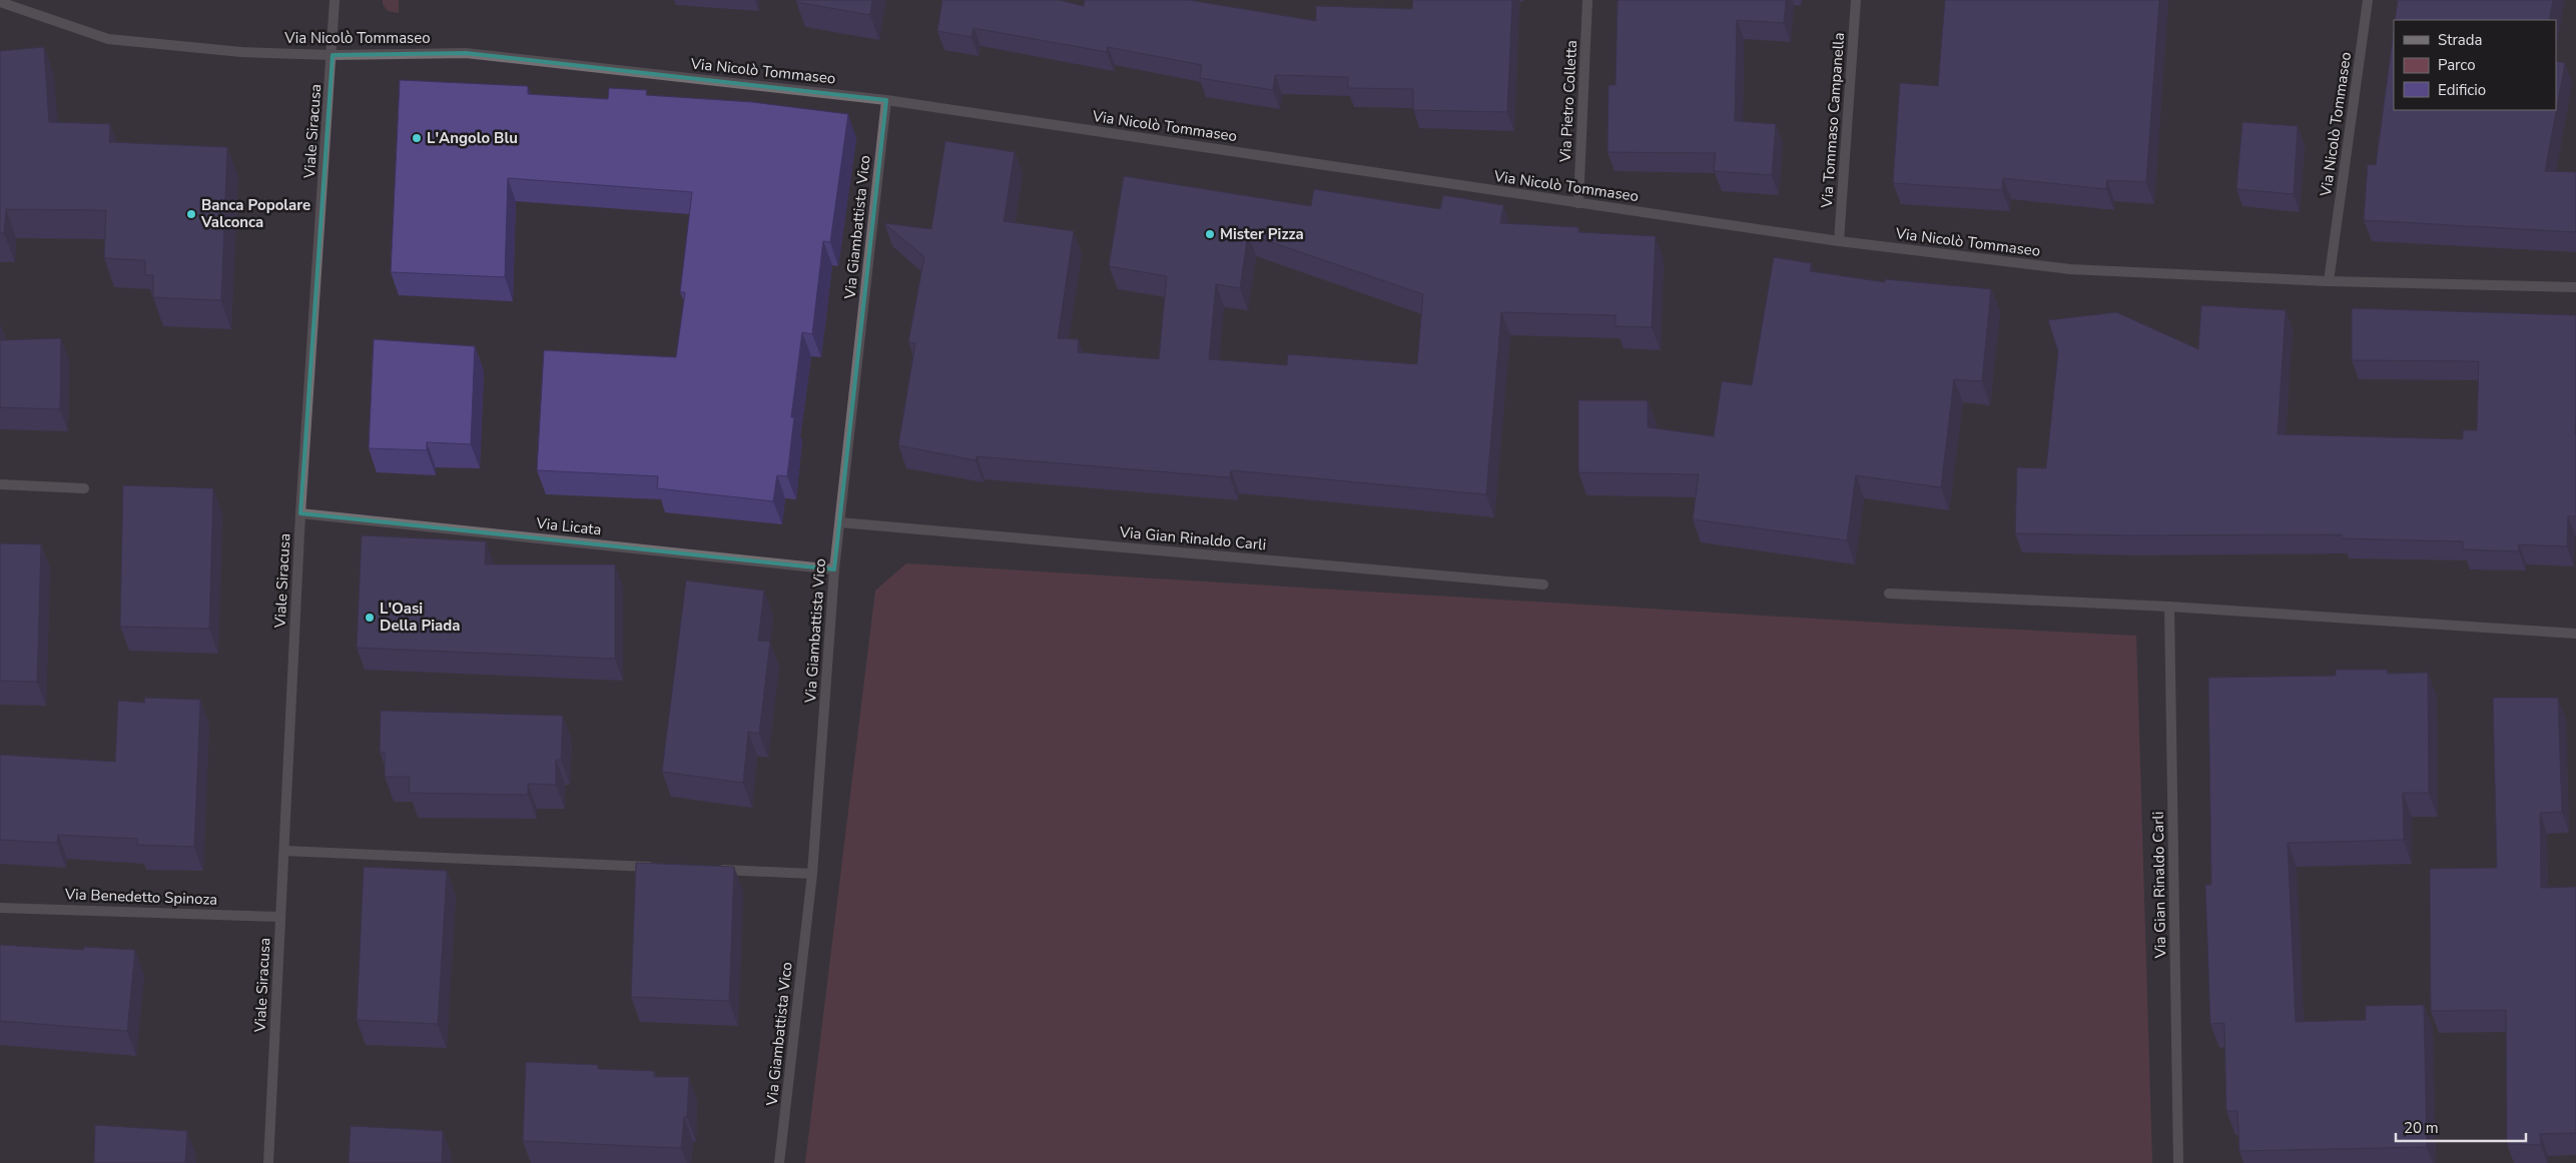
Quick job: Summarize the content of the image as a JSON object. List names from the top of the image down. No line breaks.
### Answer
{"streets":{"street":["Via Nicolò Tommaseo","Via Pietro Colletta","Via Tommaso Campanella","Viale Siracusa","Via Giambattista Vico","Via Licata","Via Gian Rinaldo Carli","Via Benedetto Spinoza"]},"crossings":[["Via Nicolò Tommaseo","Via Pietro Colletta"],["Via Nicolò Tommaseo","Via Tommaso Campanella"],["Via Nicolò Tommaseo","Viale Siracusa"],["Via Nicolò Tommaseo","Via Giambattista Vico"],["Viale Siracusa","Via Licata"],["Viale Siracusa","Via Benedetto Spinoza"],["Via Giambattista Vico","Via Licata"],["Via Giambattista Vico","Via Gian Rinaldo Carli"]],"places":["L'Angolo Blu","Banca Popolare Valconca","Mister Pizza","L'Oasi Della Piada"],"legend":["Strada","Parco","Edificio"],"scale_bar":"20 m"}
